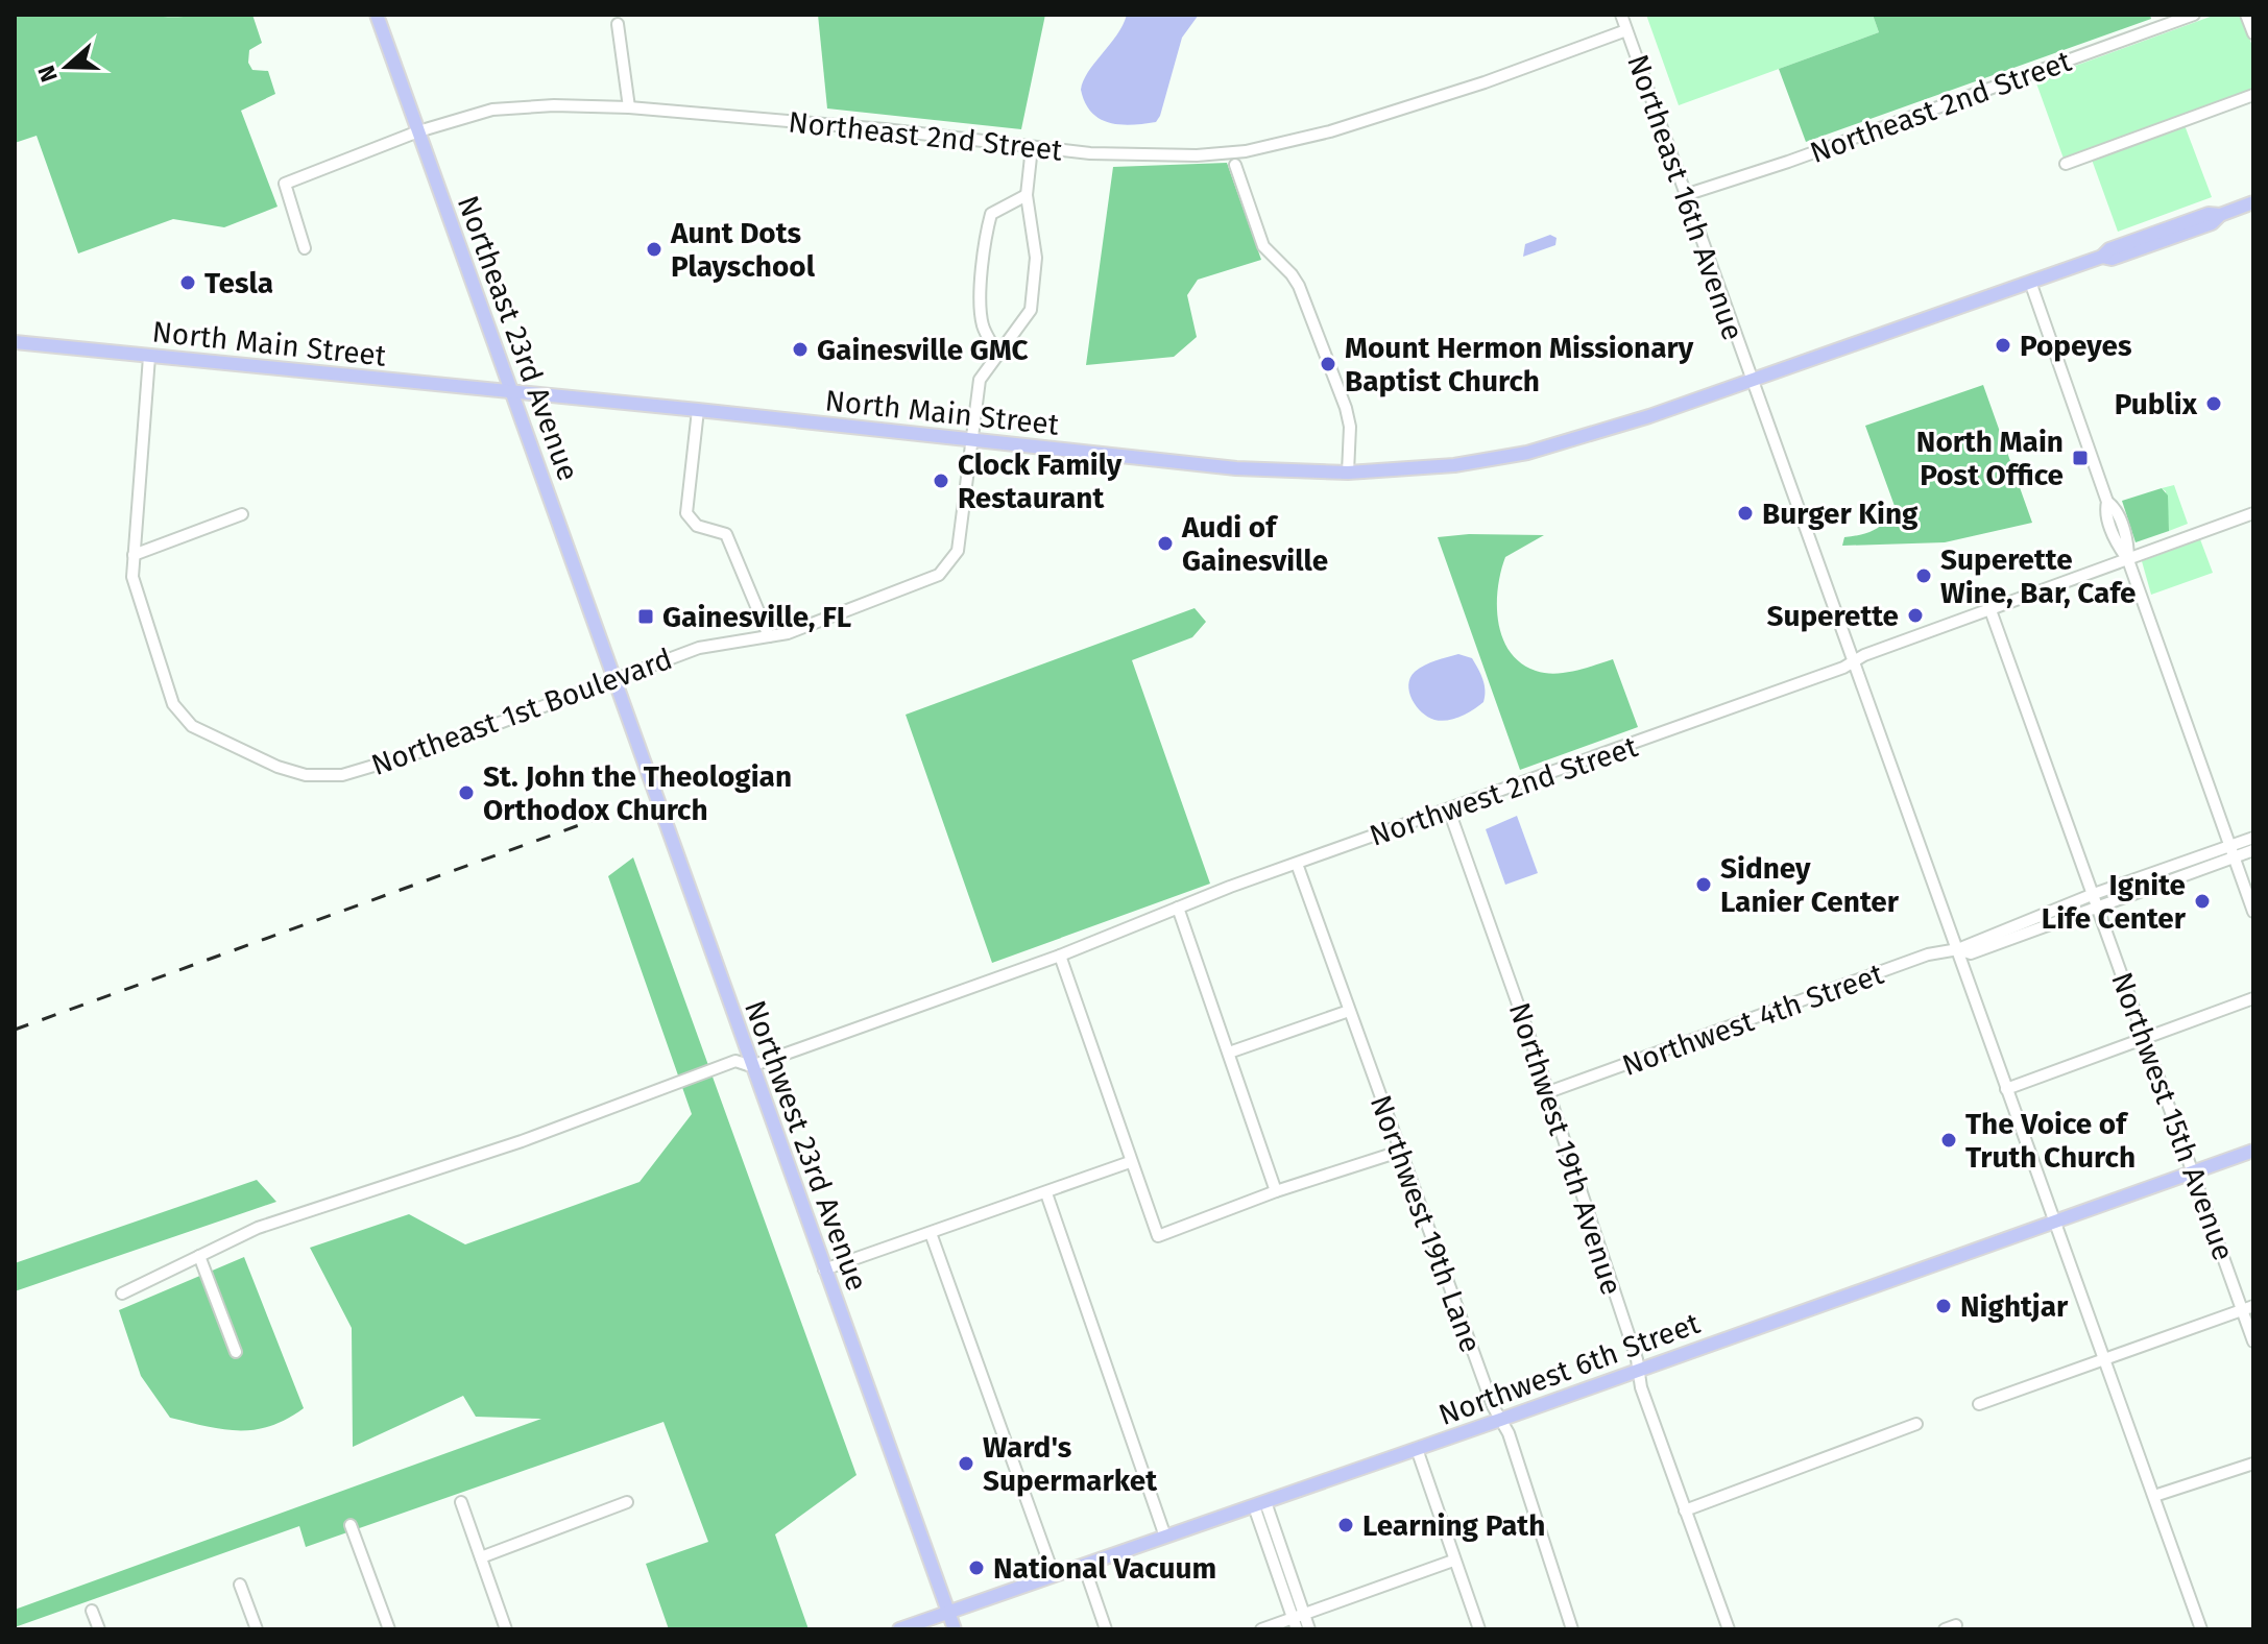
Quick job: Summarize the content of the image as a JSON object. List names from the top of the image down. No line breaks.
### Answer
{"streets":{"main road":["Northeast 23rd Avenue","North Main Street","Northwest 23rd Avenue","Northwest 6th Street"],"street":["Northeast 2nd Street","Northeast 16th Avenue","Northeast 1st Boulevard","Northwest 2nd Street","Northwest 4th Street","Northwest 15th Avenue","Northwest 19th Avenue","Northwest 19th Lane"]},"crossings":[["Northeast 2nd Street","Northeast 16th Avenue"],["Northeast 2nd Street","Northeast 23rd Avenue"],["Northeast 2nd Street","Northeast 1st Boulevard"],["Northeast 16th Avenue","North Main Street"],["Northeast 16th Avenue","Northwest 2nd Street"],["Northeast 16th Avenue","Northwest 4th Street"],["Northeast 16th Avenue","Northwest 6th Street"],["Northeast 23rd Avenue","North Main Street"],["Northeast 23rd Avenue","Northeast 1st Boulevard"],["Northeast 23rd Avenue","Northwest 23rd Avenue"],["North Main Street","Northeast 1st Boulevard"],["Northeast 1st Boulevard","Northwest 23rd Avenue"],["Northwest 2nd Street","Northwest 15th Avenue"],["Northwest 2nd Street","Northwest 23rd Avenue"],["Northwest 2nd Street","Northwest 19th Avenue"],["Northwest 2nd Street","Northwest 19th Lane"],["Northwest 4th Street","Northwest 15th Avenue"],["Northwest 4th Street","Northwest 19th Avenue"],["Northwest 15th Avenue","Northwest 6th Street"],["Northwest 23rd Avenue","Northwest 6th Street"],["Northwest 19th Avenue","Northwest 6th Street"],["Northwest 19th Lane","Northwest 6th Street"]],"places":{"other":["Aunt Dots Playschool","Tesla","Popeyes","Gainesville GMC","Mount Hermon Missionary Baptist Church","Publix","Clock Family Restaurant","Burger King","Audi of Gainesville","Superette Wine, Bar, Cafe","Superette","St. John the Theologian Orthodox Church","Sidney Lanier Center","Ignite Life Center","The Voice of Truth Church","Nightjar","Ward's Supermarket","Learning Path","National Vacuum"],"transit":["North Main Post Office","Gainesville, FL"]},"north":"left"}
